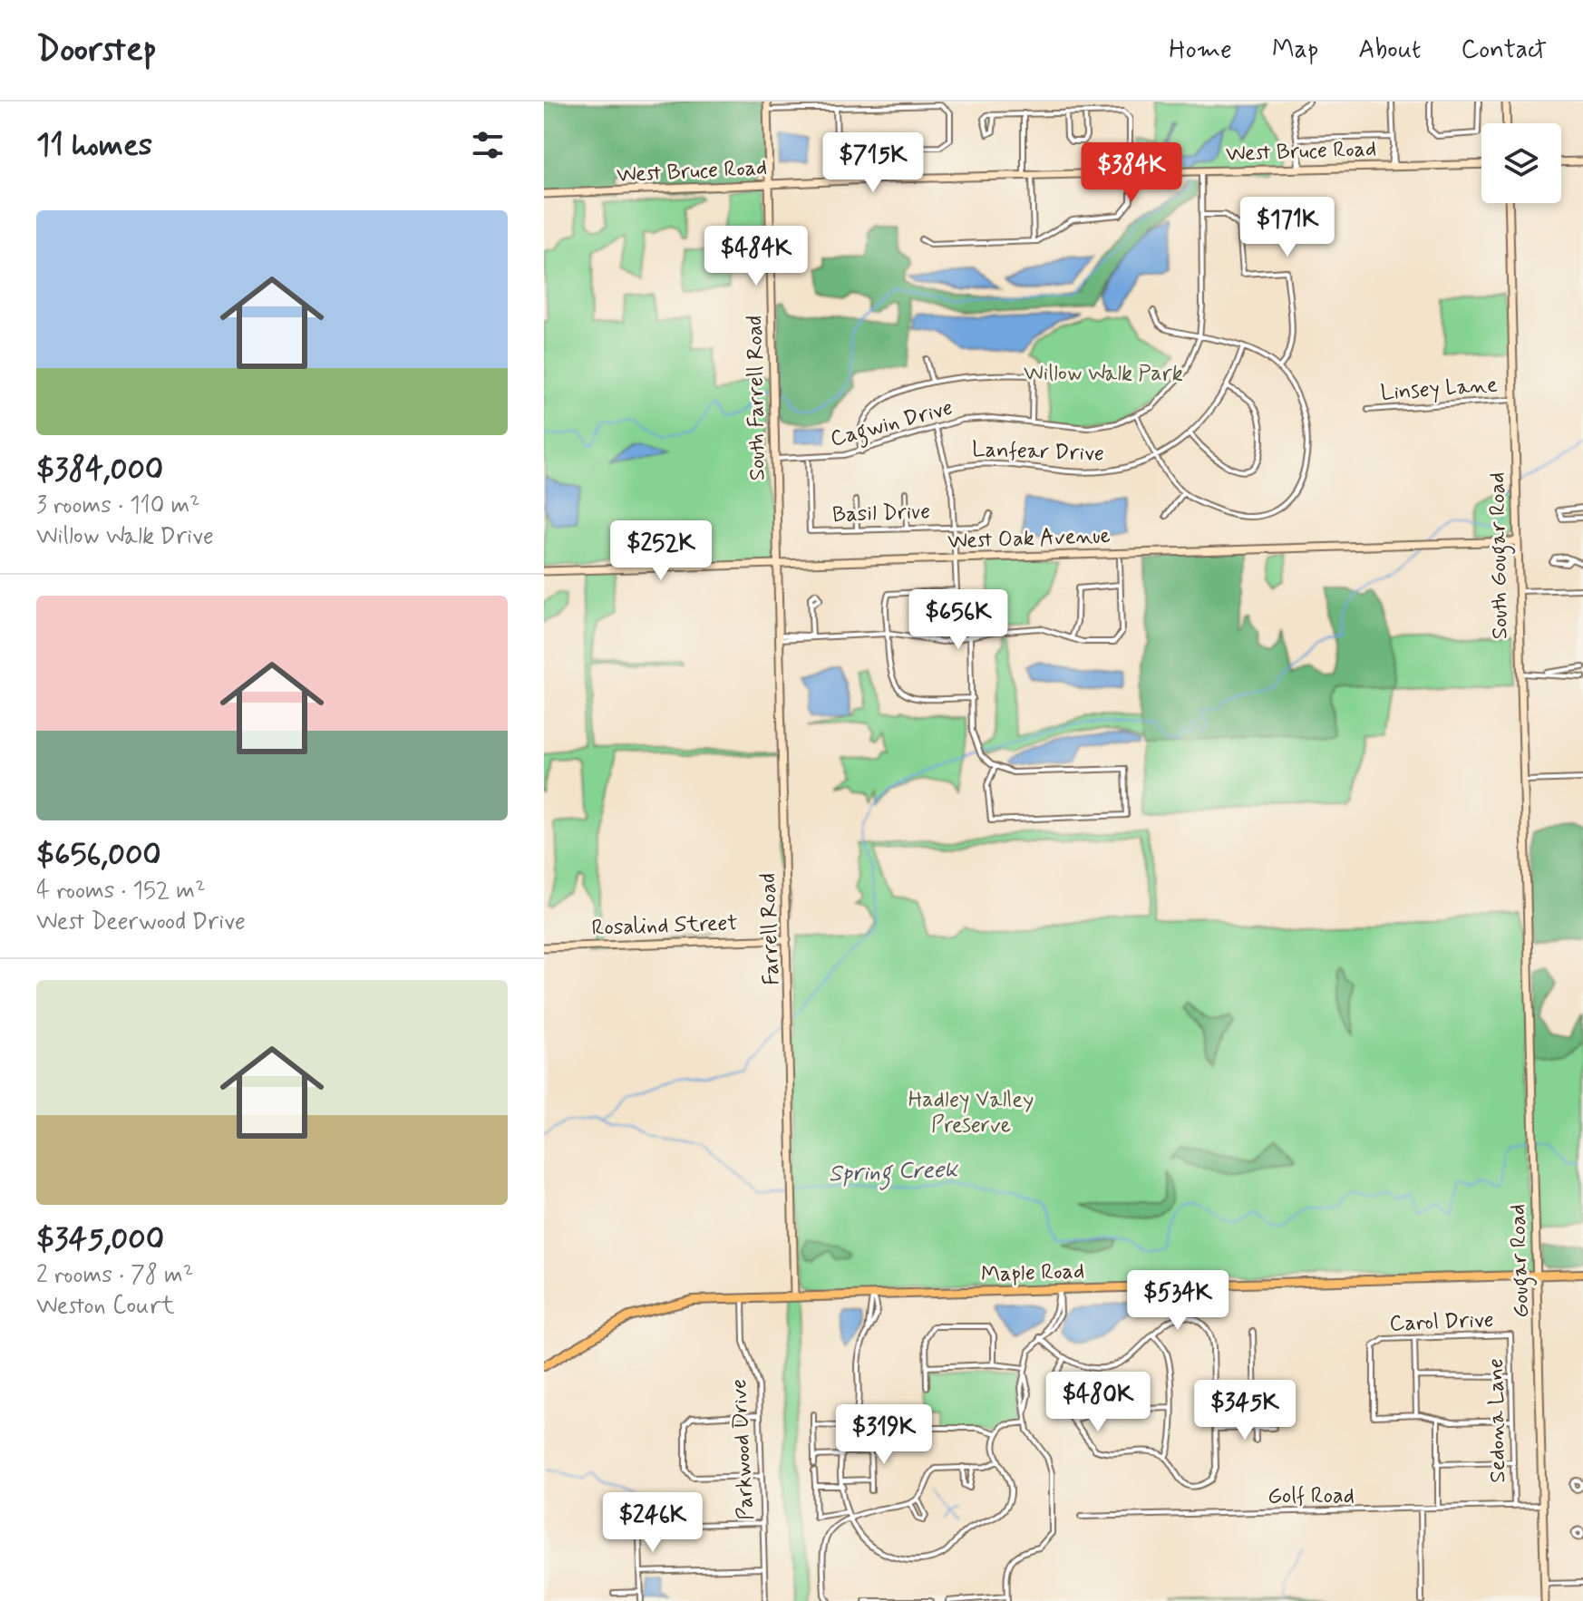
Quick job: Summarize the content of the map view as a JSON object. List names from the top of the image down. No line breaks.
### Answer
{"streets":{"main road":["Maple Road"],"street":["West Bruce Road","Linsey Lane","South Farrell Road","Cagwin Drive","Lanfear Drive","Basil Drive","West Oak Avenue","South Gougar Road","Rosalind Street","Farrell Road","Gougar Road","Carol Drive","Sedona Lane","Parkwood Drive","Golf Road"]},"crossings":[["West Bruce Road","South Farrell Road"],["West Bruce Road","Cagwin Drive"],["Linsey Lane","South Gougar Road"],["South Farrell Road","Cagwin Drive"],["South Farrell Road","West Oak Avenue"],["South Farrell Road","Farrell Road"],["Cagwin Drive","Basil Drive"],["West Oak Avenue","South Gougar Road"],["West Oak Avenue","Farrell Road"],["South Gougar Road","Gougar Road"],["Rosalind Street","Farrell Road"],["Farrell Road","Maple Road"],["Gougar Road","Maple Road"],["Gougar Road","Golf Road"],["Maple Road","Parkwood Drive"],["Carol Drive","Sedona Lane"],["Sedona Lane","Golf Road"]],"water":["Spring Creek"],"parks":["Willow Walk Park","Hadley Valley Preserve"],"page":{"header":"Doorstep","nav":["Home","Map","About","Contact"],"heading":"11 homes","price":["$715K","$384K","$171K","$484K","$252K","$656K","$534K","$480K","$345K","$319K","$246K"],"list":[{"name":"$384,000","note":"3 rooms · 110 m² · Willow Walk Drive"},{"name":"$656,000","note":"4 rooms · 152 m² · West Deerwood Drive"},{"name":"$345,000","note":"2 rooms · 78 m² · Weston Court"}]}}
